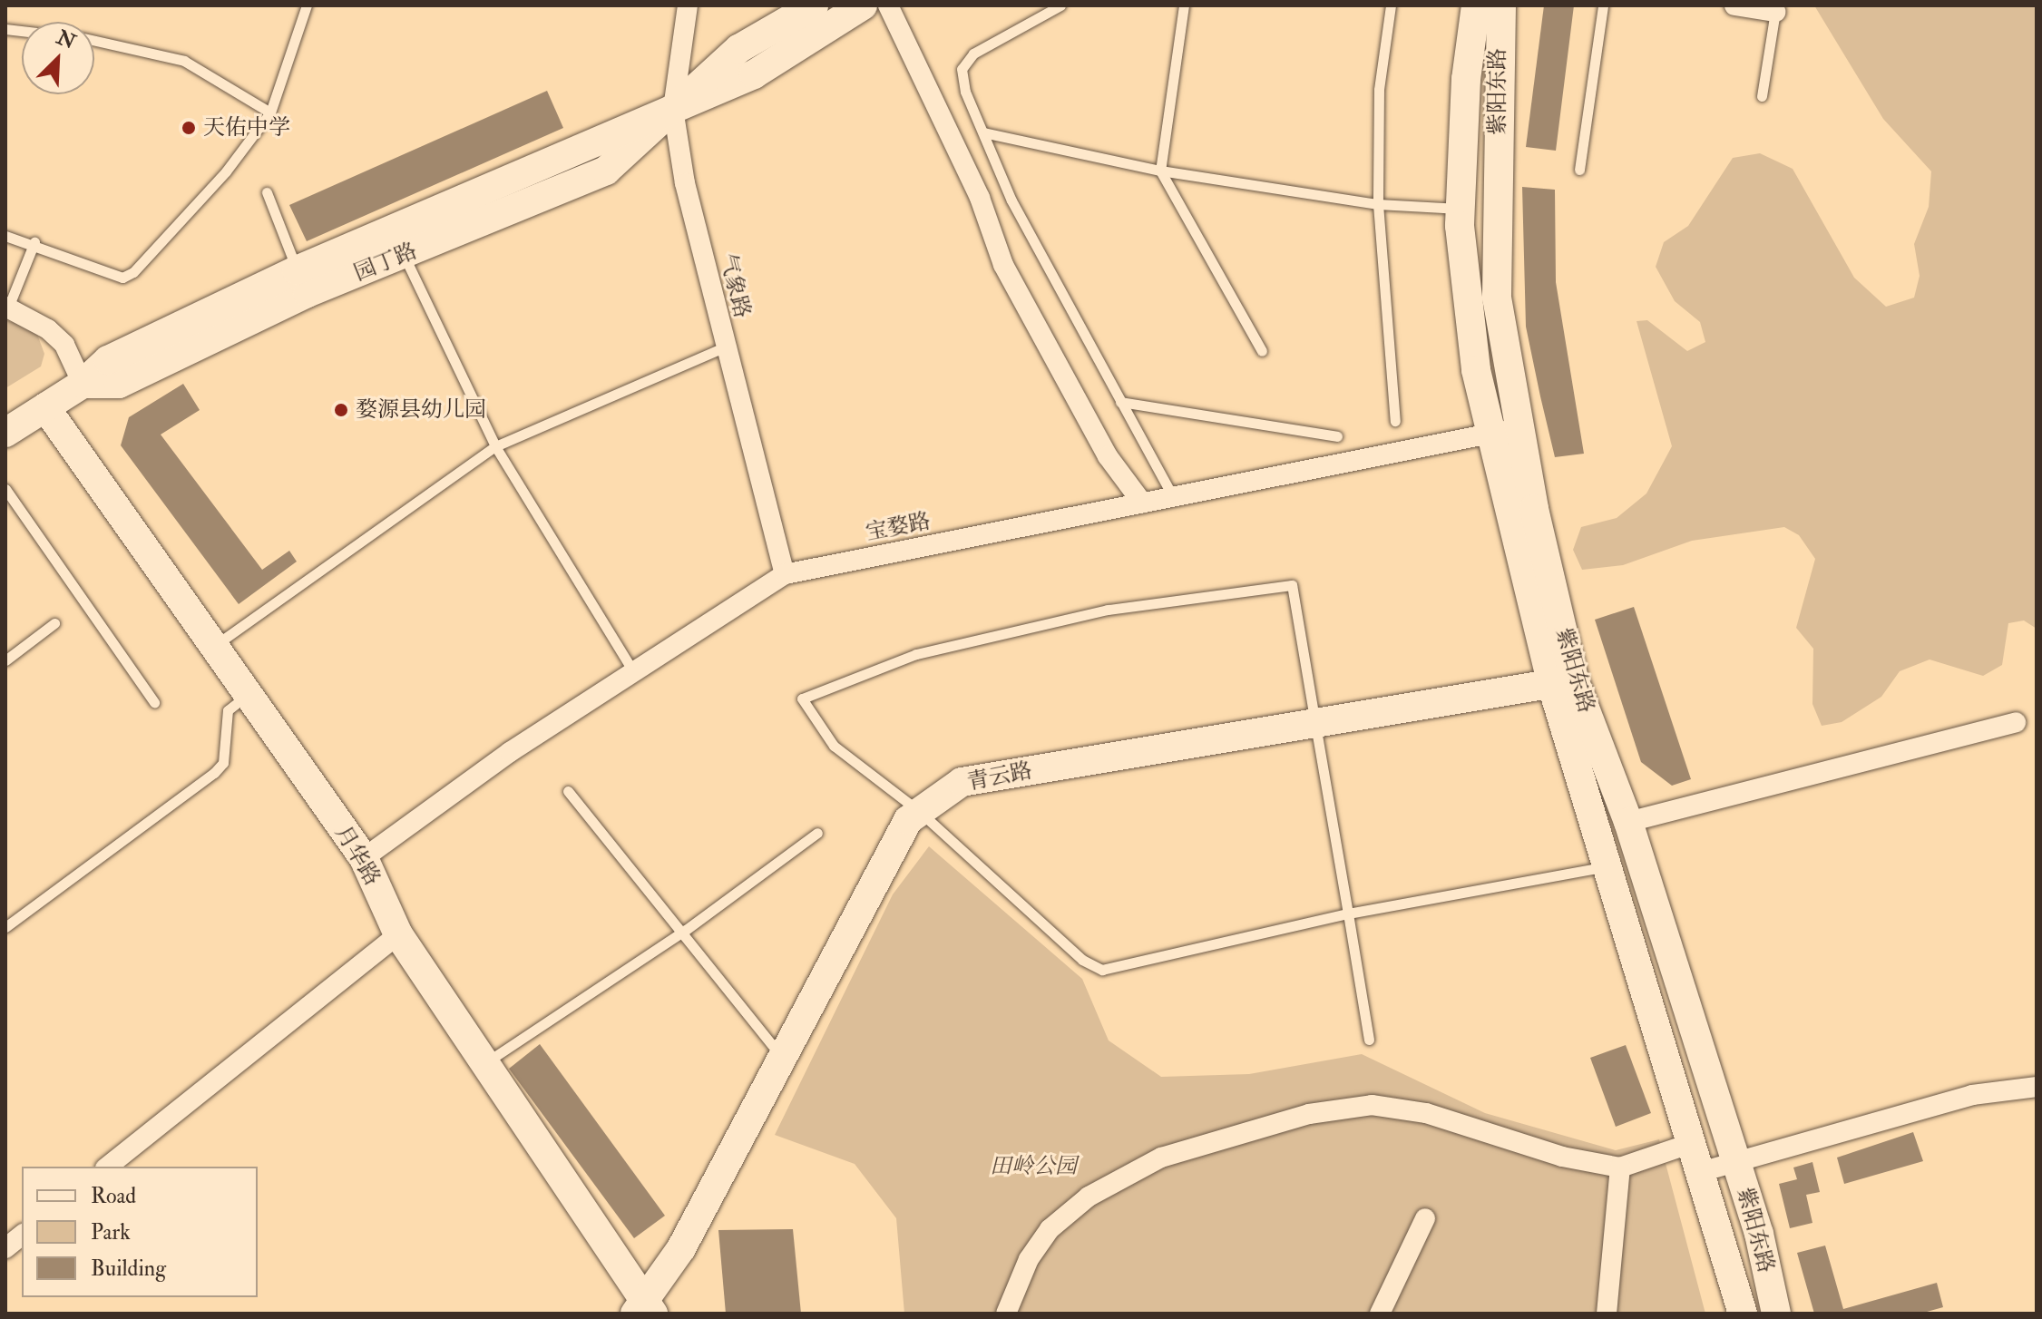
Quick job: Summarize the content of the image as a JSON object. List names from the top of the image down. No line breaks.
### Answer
{"streets":{"main road":["紫阳东路","园丁路","青云路","月华路"],"street":["气象路","宝婺路"]},"crossings":[["紫阳东路","宝婺路"],["紫阳东路","青云路"],["园丁路","气象路"],["园丁路","月华路"],["气象路","宝婺路"],["宝婺路","月华路"],["青云路","月华路"]],"parks":["田岭公园"],"places":["天佑中学","婺源县幼儿园"],"legend":["Road","Park","Building"],"north":"top right"}
